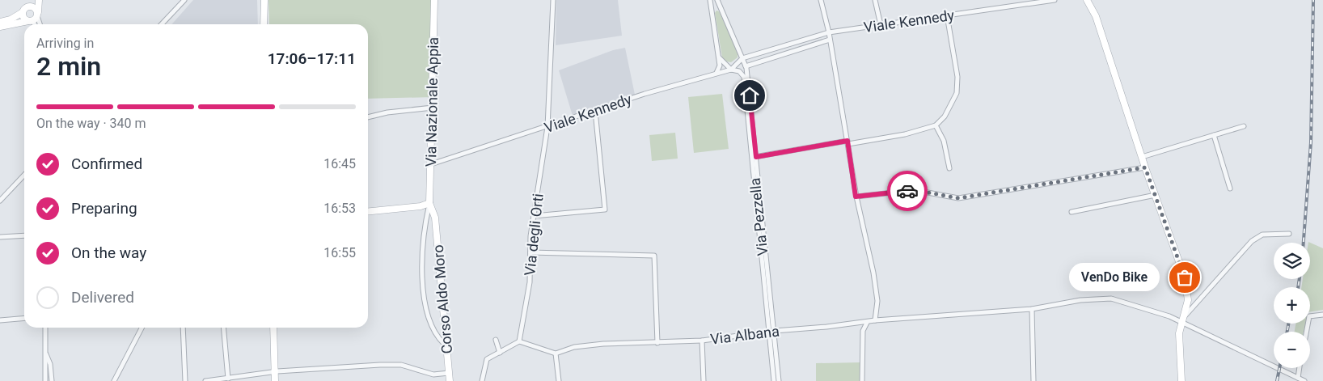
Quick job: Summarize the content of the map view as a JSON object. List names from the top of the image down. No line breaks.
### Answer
{"streets":{"street":["Viale Kennedy","Via Nazionale Appia","Via Pezzella","Via degli Orti","Corso Aldo Moro","Via Albana"]},"crossings":[["Viale Kennedy","Via Nazionale Appia"],["Viale Kennedy","Via Pezzella"],["Viale Kennedy","Via degli Orti"],["Via Nazionale Appia","Corso Aldo Moro"],["Via Pezzella","Via Albana"]],"places":["VenDo Bike"],"page":{"heading":["2 min","Arriving in","17:06–17:11"],"bar":"On the way · 340 m","list":[["Confirmed","16:45"],["Preparing","16:53"],["On the way","16:55"],"Delivered"],"map_buttons":["+","−"],"bubble":"VenDo Bike"}}
